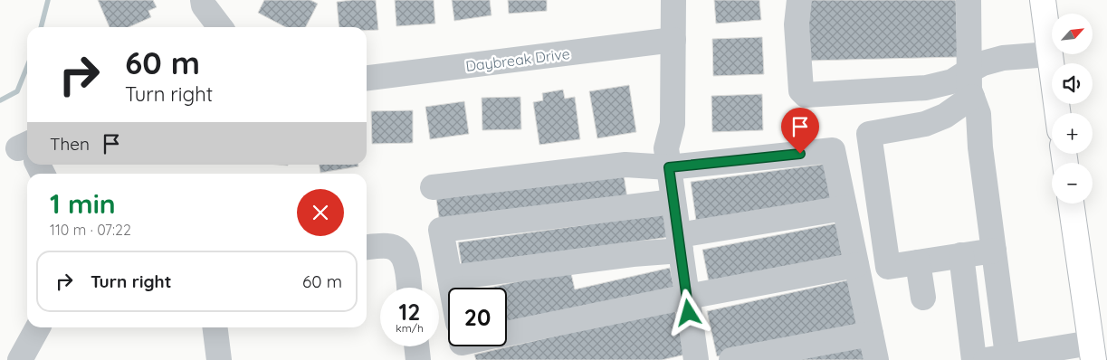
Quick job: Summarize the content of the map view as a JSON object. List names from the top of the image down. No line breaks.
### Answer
{"streets":{"street":["Daybreak Drive"]},"north":"top right","page":{"map_buttons":["+","−"],"turn":["60 m","Turn right"],"then":"Then","heading":["1 min","110 m · 07:22"],"list":[{"name":"Turn right","value":"60 m"}],"speed":"12 km/h","limit":"20"}}
